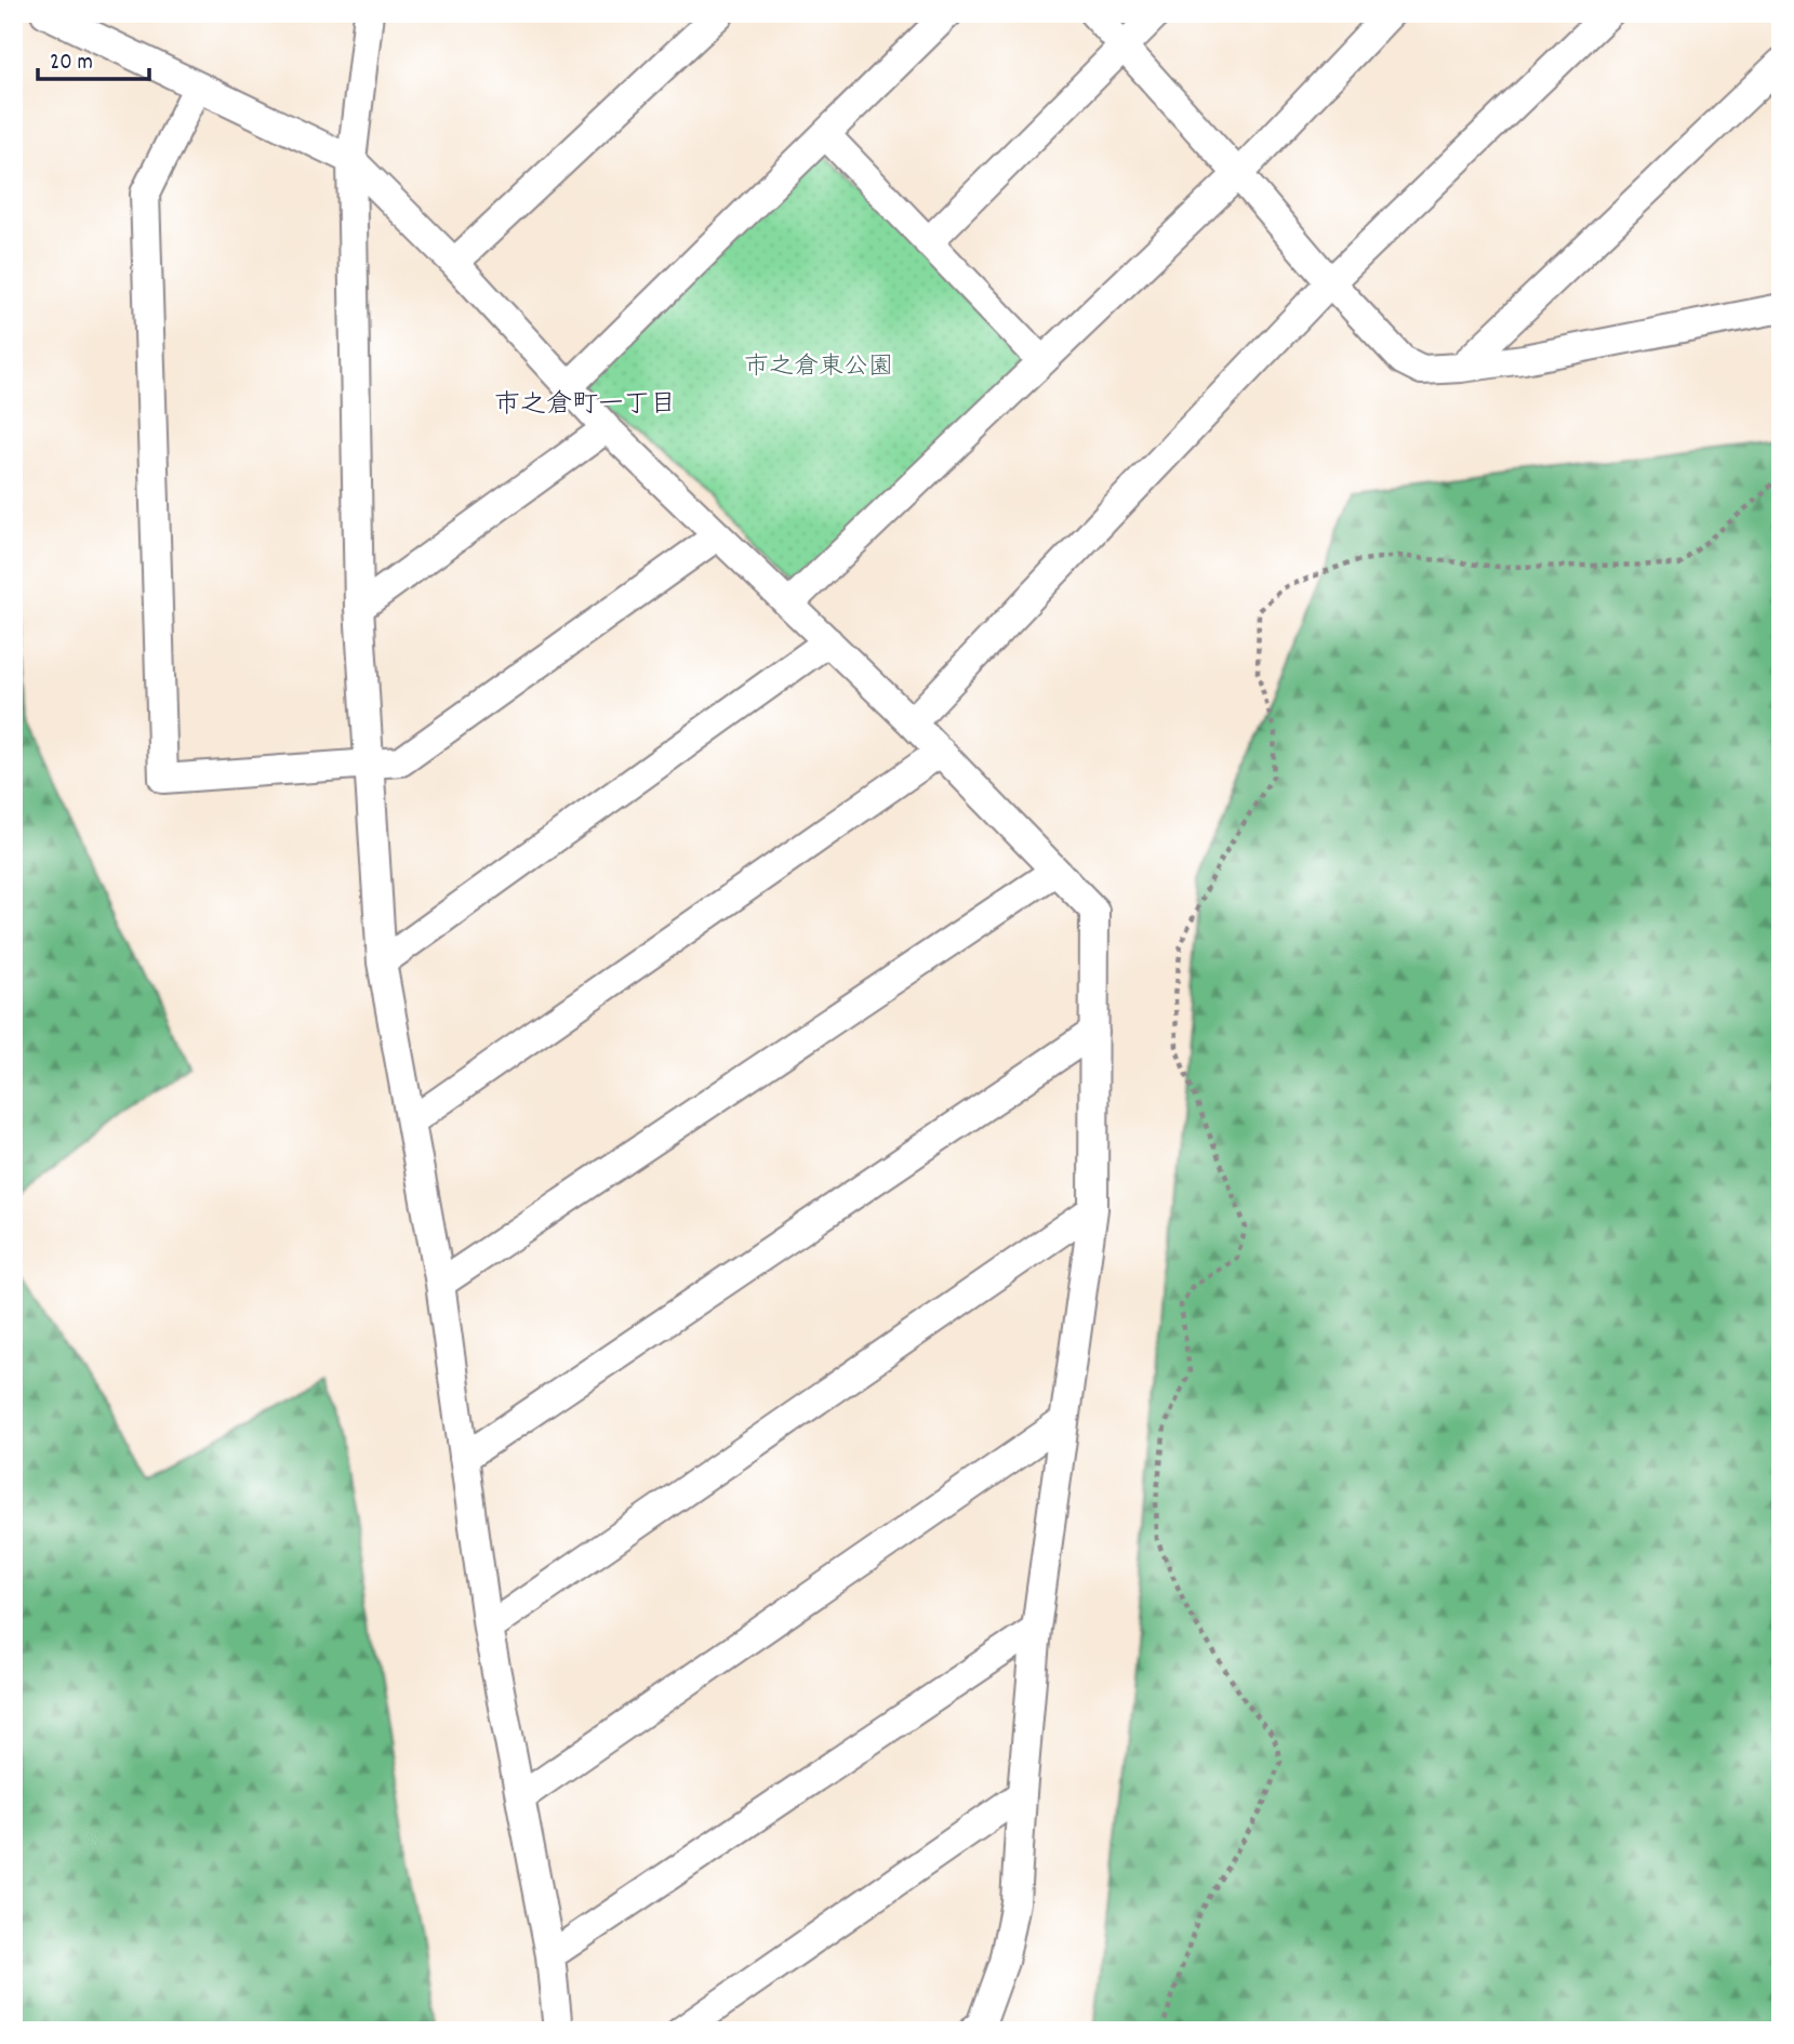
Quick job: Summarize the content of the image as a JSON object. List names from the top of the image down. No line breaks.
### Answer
{"districts":["市之倉町一丁目"],"parks":["市之倉東公園"],"scale_bar":"20 m"}
